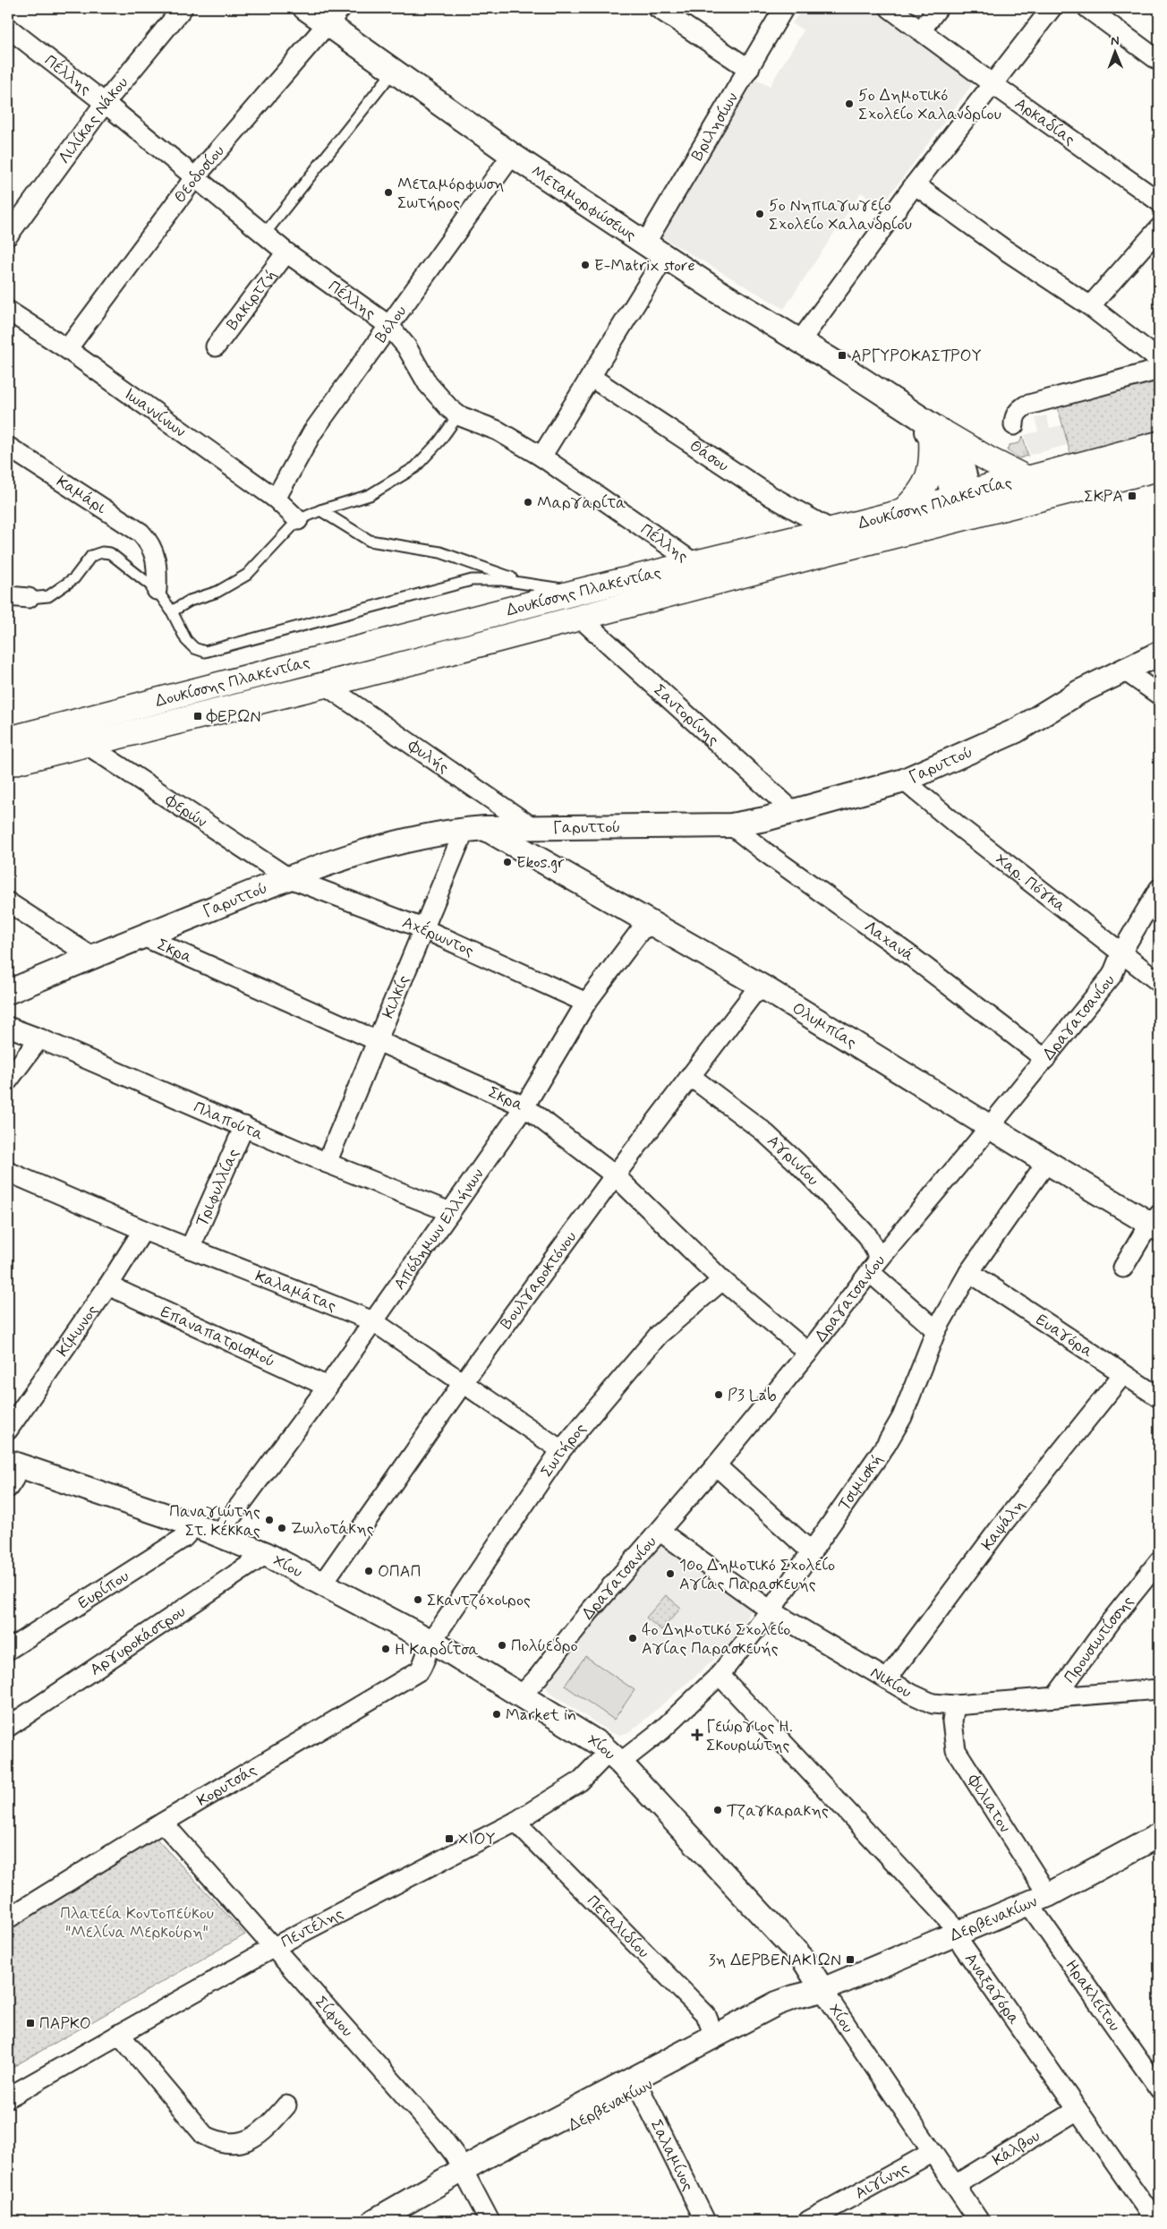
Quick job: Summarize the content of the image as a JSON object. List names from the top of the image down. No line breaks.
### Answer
{"streets":{"main road":["Δουκίσσης Πλακεντίας"],"street":["Πέλλης","Λιλίκας Νάκου","Αρκαδίας","Βριλησίων","Θεοδοσίου","Μεταμορφώσεως","Βακιρτζή","Βόλου","Ιωαννίνων","Θάσου","Καμάρι","Σαντορίνης","Φυλής","Γαρυττού","Φερών","Χαρ. Πόγκα","Αχέρωντος","Λαχανά","Σκρα","Κιλκίς","Δραγατσανίου","Ολυμπίας","Πλαπούτα","Αγρινίου","Τριφυλλίας","Απόδημων Ελλήνων","Βουλγαροκτόνου","Καλαμάτας","Κίμωνος","Ευαγόρα","Επαναπατρισμού","Σωτήρος","Τσιμισκή","Καψάλη","Χίου","Ευρίπου","Αργυροκάστρου","Προυσιωτίσσης","Νικίου","Κορυτσάς","Φιλιατον","Δερβενακίων","Πεταλιδίου","Πεντέλης","Αναξαγόρα","Ηρακλείτου","Σίφνου","Κάλβου","Σαλαμίνος","Αιγίνης"]},"crossings":[["Πέλλης","Λιλίκας Νάκου"],["Πέλλης","Θεοδοσίου"],["Πέλλης","Βακιρτζή"],["Πέλλης","Βόλου"],["Πέλλης","Δουκίσσης Πλακεντίας"],["Βριλησίων","Μεταμορφώσεως"],["Θεοδοσίου","Μεταμορφώσεως"],["Θεοδοσίου","Ιωαννίνων"],["Μεταμορφώσεως","Βόλου"],["Μεταμορφώσεως","Δουκίσσης Πλακεντίας"],["Βόλου","Ιωαννίνων"],["Θάσου","Δουκίσσης Πλακεντίας"],["Δουκίσσης Πλακεντίας","Σαντορίνης"],["Δουκίσσης Πλακεντίας","Φυλής"],["Δουκίσσης Πλακεντίας","Φερών"],["Σαντορίνης","Γαρυττού"],["Φυλής","Γαρυττού"],["Γαρυττού","Φερών"],["Γαρυττού","Χαρ. Πόγκα"],["Γαρυττού","Αχέρωντος"],["Γαρυττού","Λαχανά"],["Γαρυττού","Σκρα"],["Γαρυττού","Κιλκίς"],["Γαρυττού","Ολυμπίας"],["Φερών","Αχέρωντος"],["Χαρ. Πόγκα","Δραγατσανίου"],["Αχέρωντος","Κιλκίς"],["Αχέρωντος","Απόδημων Ελλήνων"],["Λαχανά","Δραγατσανίου"],["Σκρα","Κιλκίς"],["Σκρα","Δραγατσανίου"],["Σκρα","Απόδημων Ελλήνων"],["Σκρα","Βουλγαροκτόνου"],["Σκρα","Σωτήρος"],["Κιλκίς","Ολυμπίας"],["Κιλκίς","Πλαπούτα"],["Δραγατσανίου","Ολυμπίας"],["Δραγατσανίου","Αγρινίου"],["Δραγατσανίου","Χίου"],["Δραγατσανίου","Νικίου"],["Ολυμπίας","Απόδημων Ελλήνων"],["Ολυμπίας","Βουλγαροκτόνου"],["Ολυμπίας","Τσιμισκή"],["Πλαπούτα","Τριφυλλίας"],["Πλαπούτα","Απόδημων Ελλήνων"],["Αγρινίου","Βουλγαροκτόνου"],["Τριφυλλίας","Καλαμάτας"],["Απόδημων Ελλήνων","Καλαμάτας"],["Απόδημων Ελλήνων","Επαναπατρισμού"],["Απόδημων Ελλήνων","Χίου"],["Βουλγαροκτόνου","Καλαμάτας"],["Βουλγαροκτόνου","Χίου"],["Καλαμάτας","Κίμωνος"],["Καλαμάτας","Σωτήρος"],["Κίμωνος","Επαναπατρισμού"],["Ευαγόρα","Τσιμισκή"],["Ευαγόρα","Καψάλη"],["Σωτήρος","Χίου"],["Σωτήρος","Κορυτσάς"],["Τσιμισκή","Χίου"],["Τσιμισκή","Νικίου"],["Τσιμισκή","Πεντέλης"],["Τσιμισκή","Αναξαγόρα"],["Καψάλη","Νικίου"],["Χίου","Ευρίπου"],["Χίου","Αργυροκάστρου"],["Χίου","Κορυτσάς"],["Χίου","Δερβενακίων"],["Χίου","Πεντέλης"],["Χίου","Κάλβου"],["Χίου","Αιγίνης"],["Προυσιωτίσσης","Νικίου"],["Νικίου","Φιλιατον"],["Κορυτσάς","Σίφνου"],["Φιλιατον","Δερβενακίων"],["Φιλιατον","Ηρακλείτου"],["Δερβενακίων","Πεταλιδίου"],["Δερβενακίων","Αναξαγόρα"],["Δερβενακίων","Ηρακλείτου"],["Δερβενακίων","Σίφνου"],["Δερβενακίων","Σαλαμίνος"],["Πεταλιδίου","Πεντέλης"],["Πεντέλης","Σίφνου"],["Αναξαγόρα","Κάλβου"]],"parks":["Πλατεία Κοντοπεύκου \"Μελίνα Μερκούρη\""],"places":{"other":["5ο Δημοτικό Σχολείο Χαλανδρίου","Μεταμόρφωση Σωτήρος","5ο Νηπιαγωγείο Σχολείο Χαλανδρίου","E-Matrix store","Μαργαρίτα","Ekos.gr","P3 Lab","Παναγιώτης Στ. Κέκκας","Ζωλοτάκης","ΟΠΑΠ","10ο Δημοτικό Σχολείο Αγίας Παρασκευής","Σκαντζόχοιρος","4ο Δημοτικό Σχολείο Αγίας Παρασκευής","Πολύεδρο","Η Καρδίτσα","Market in","Τζαγκαρακης"],"transit":["ΑΡΓΥΡΟΚΑΣΤΡΟΥ","ΣΚΡΑ","ΦΕΡΩΝ","ΧΙΟΥ","3η ΔΕΡΒΕΝΑΚΙΩΝ","ΠΑΡΚΟ"],"health":["Γεώργιος Η. Σκουριώτης"]},"north":"top"}
